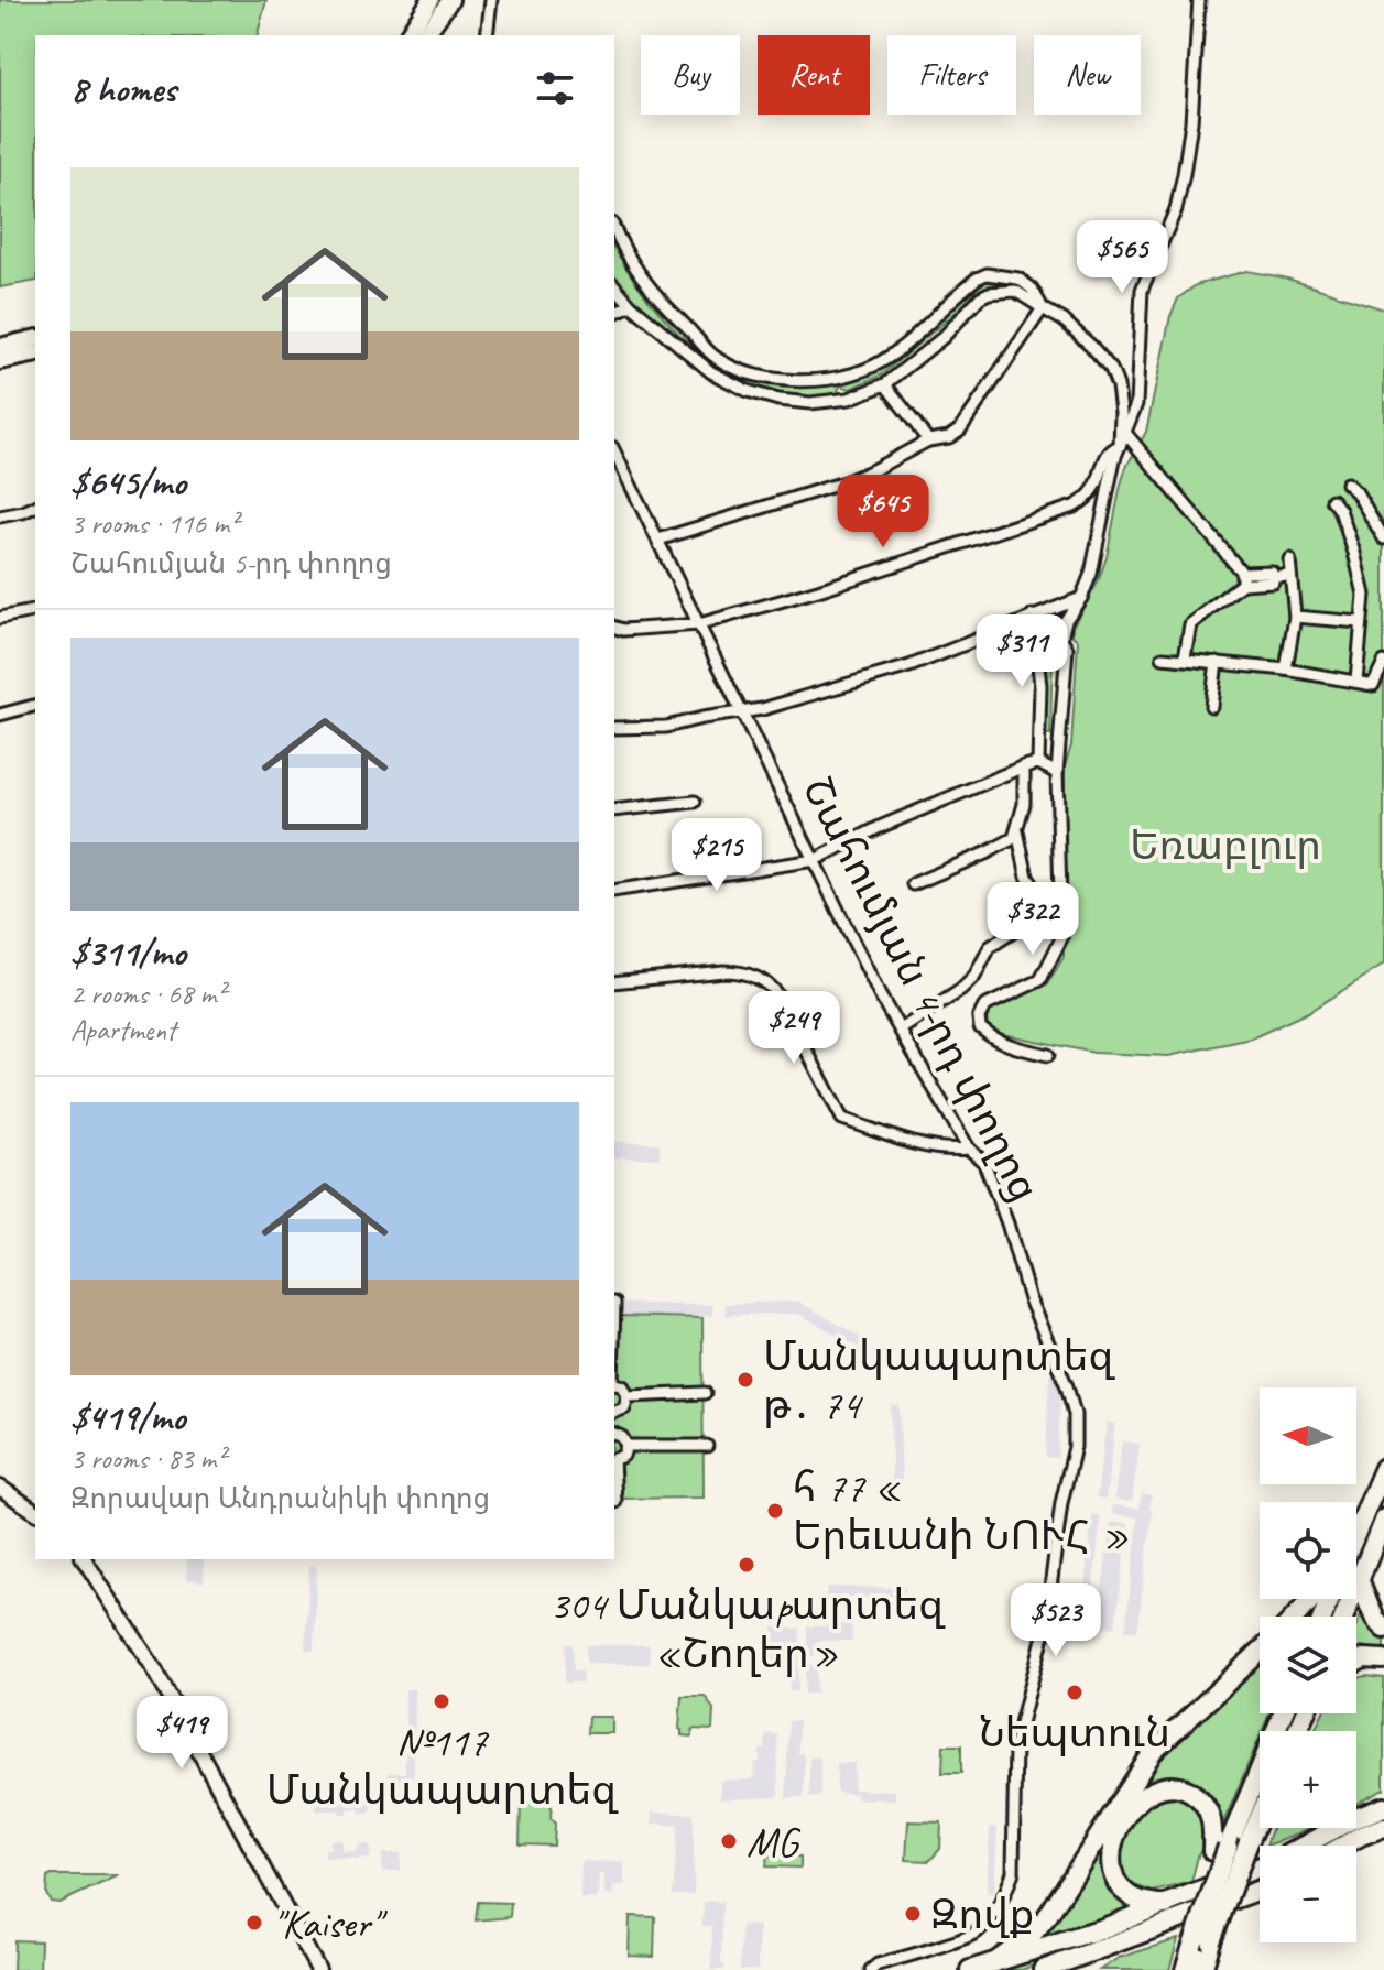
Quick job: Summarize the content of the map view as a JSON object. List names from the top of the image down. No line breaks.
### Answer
{"streets":{"street":["Շահումյան 4-րդ փողոց"]},"parks":["Եռաբլուր"],"places":["Մանկապարտեզ թ․ 74","հ 77 « Երեւանի ՆՈՒՀ »","304 Մանկաpարտեզ «Շողեր»","Նեպտուն","№117 Մանկապարտեզ","MG","Զովք","\"Kaiser\""],"north":"left","page":{"chip":["Buy","Rent","Filters","New"],"heading":"8 homes","list":[{"name":"$645/mo","note":"3 rooms · 116 m² · Շահումյան 5-րդ փողոց"},{"name":"$311/mo","note":"2 rooms · 68 m² · Apartment"},{"name":"$419/mo","note":"3 rooms · 83 m² · Զորավար Անդրանիկի փողոց"}],"price":["$565","$645","$311","$215","$322","$249","$523","$419"],"map_buttons":["+","−"]}}
